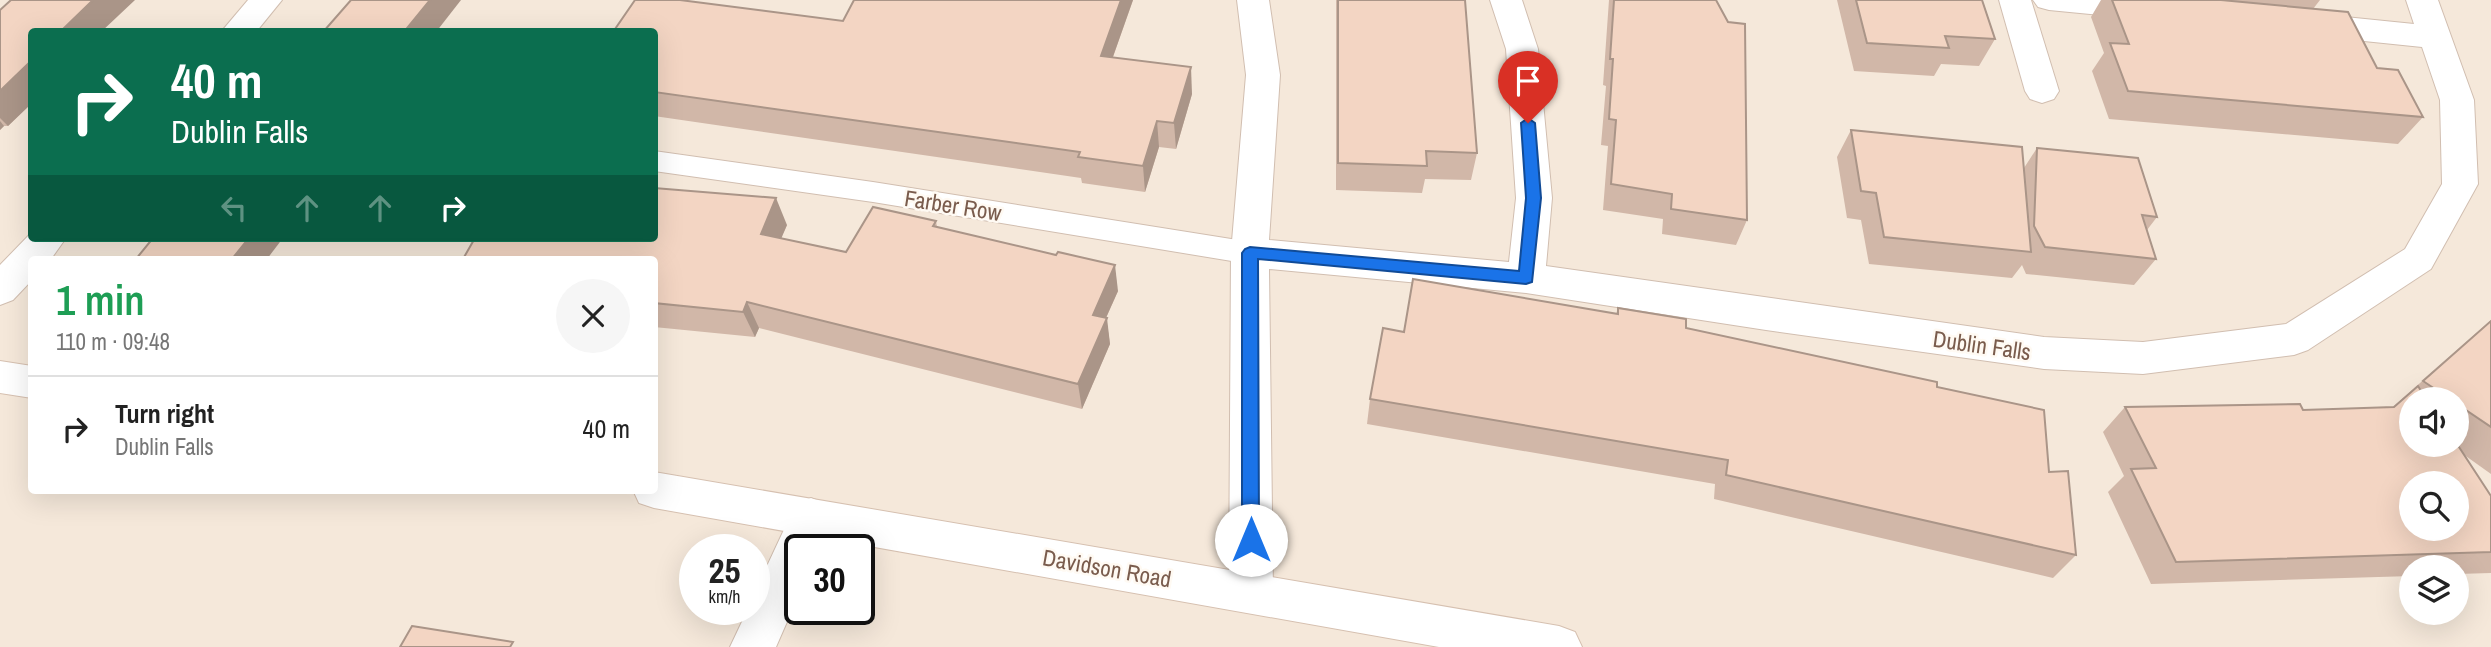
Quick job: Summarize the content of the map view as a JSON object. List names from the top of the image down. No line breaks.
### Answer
{"streets":{"street":["Dublin Falls","Davidson Road"],"lane":["Farber Row"]},"crossings":[["Farber Row","Dublin Falls"]],"page":{"turn":["40 m","Dublin Falls"],"heading":["1 min","110 m · 09:48"],"list":[{"name":"Turn right","note":"Dublin Falls","value":"40 m"}],"speed":"25 km/h","limit":"30"}}
